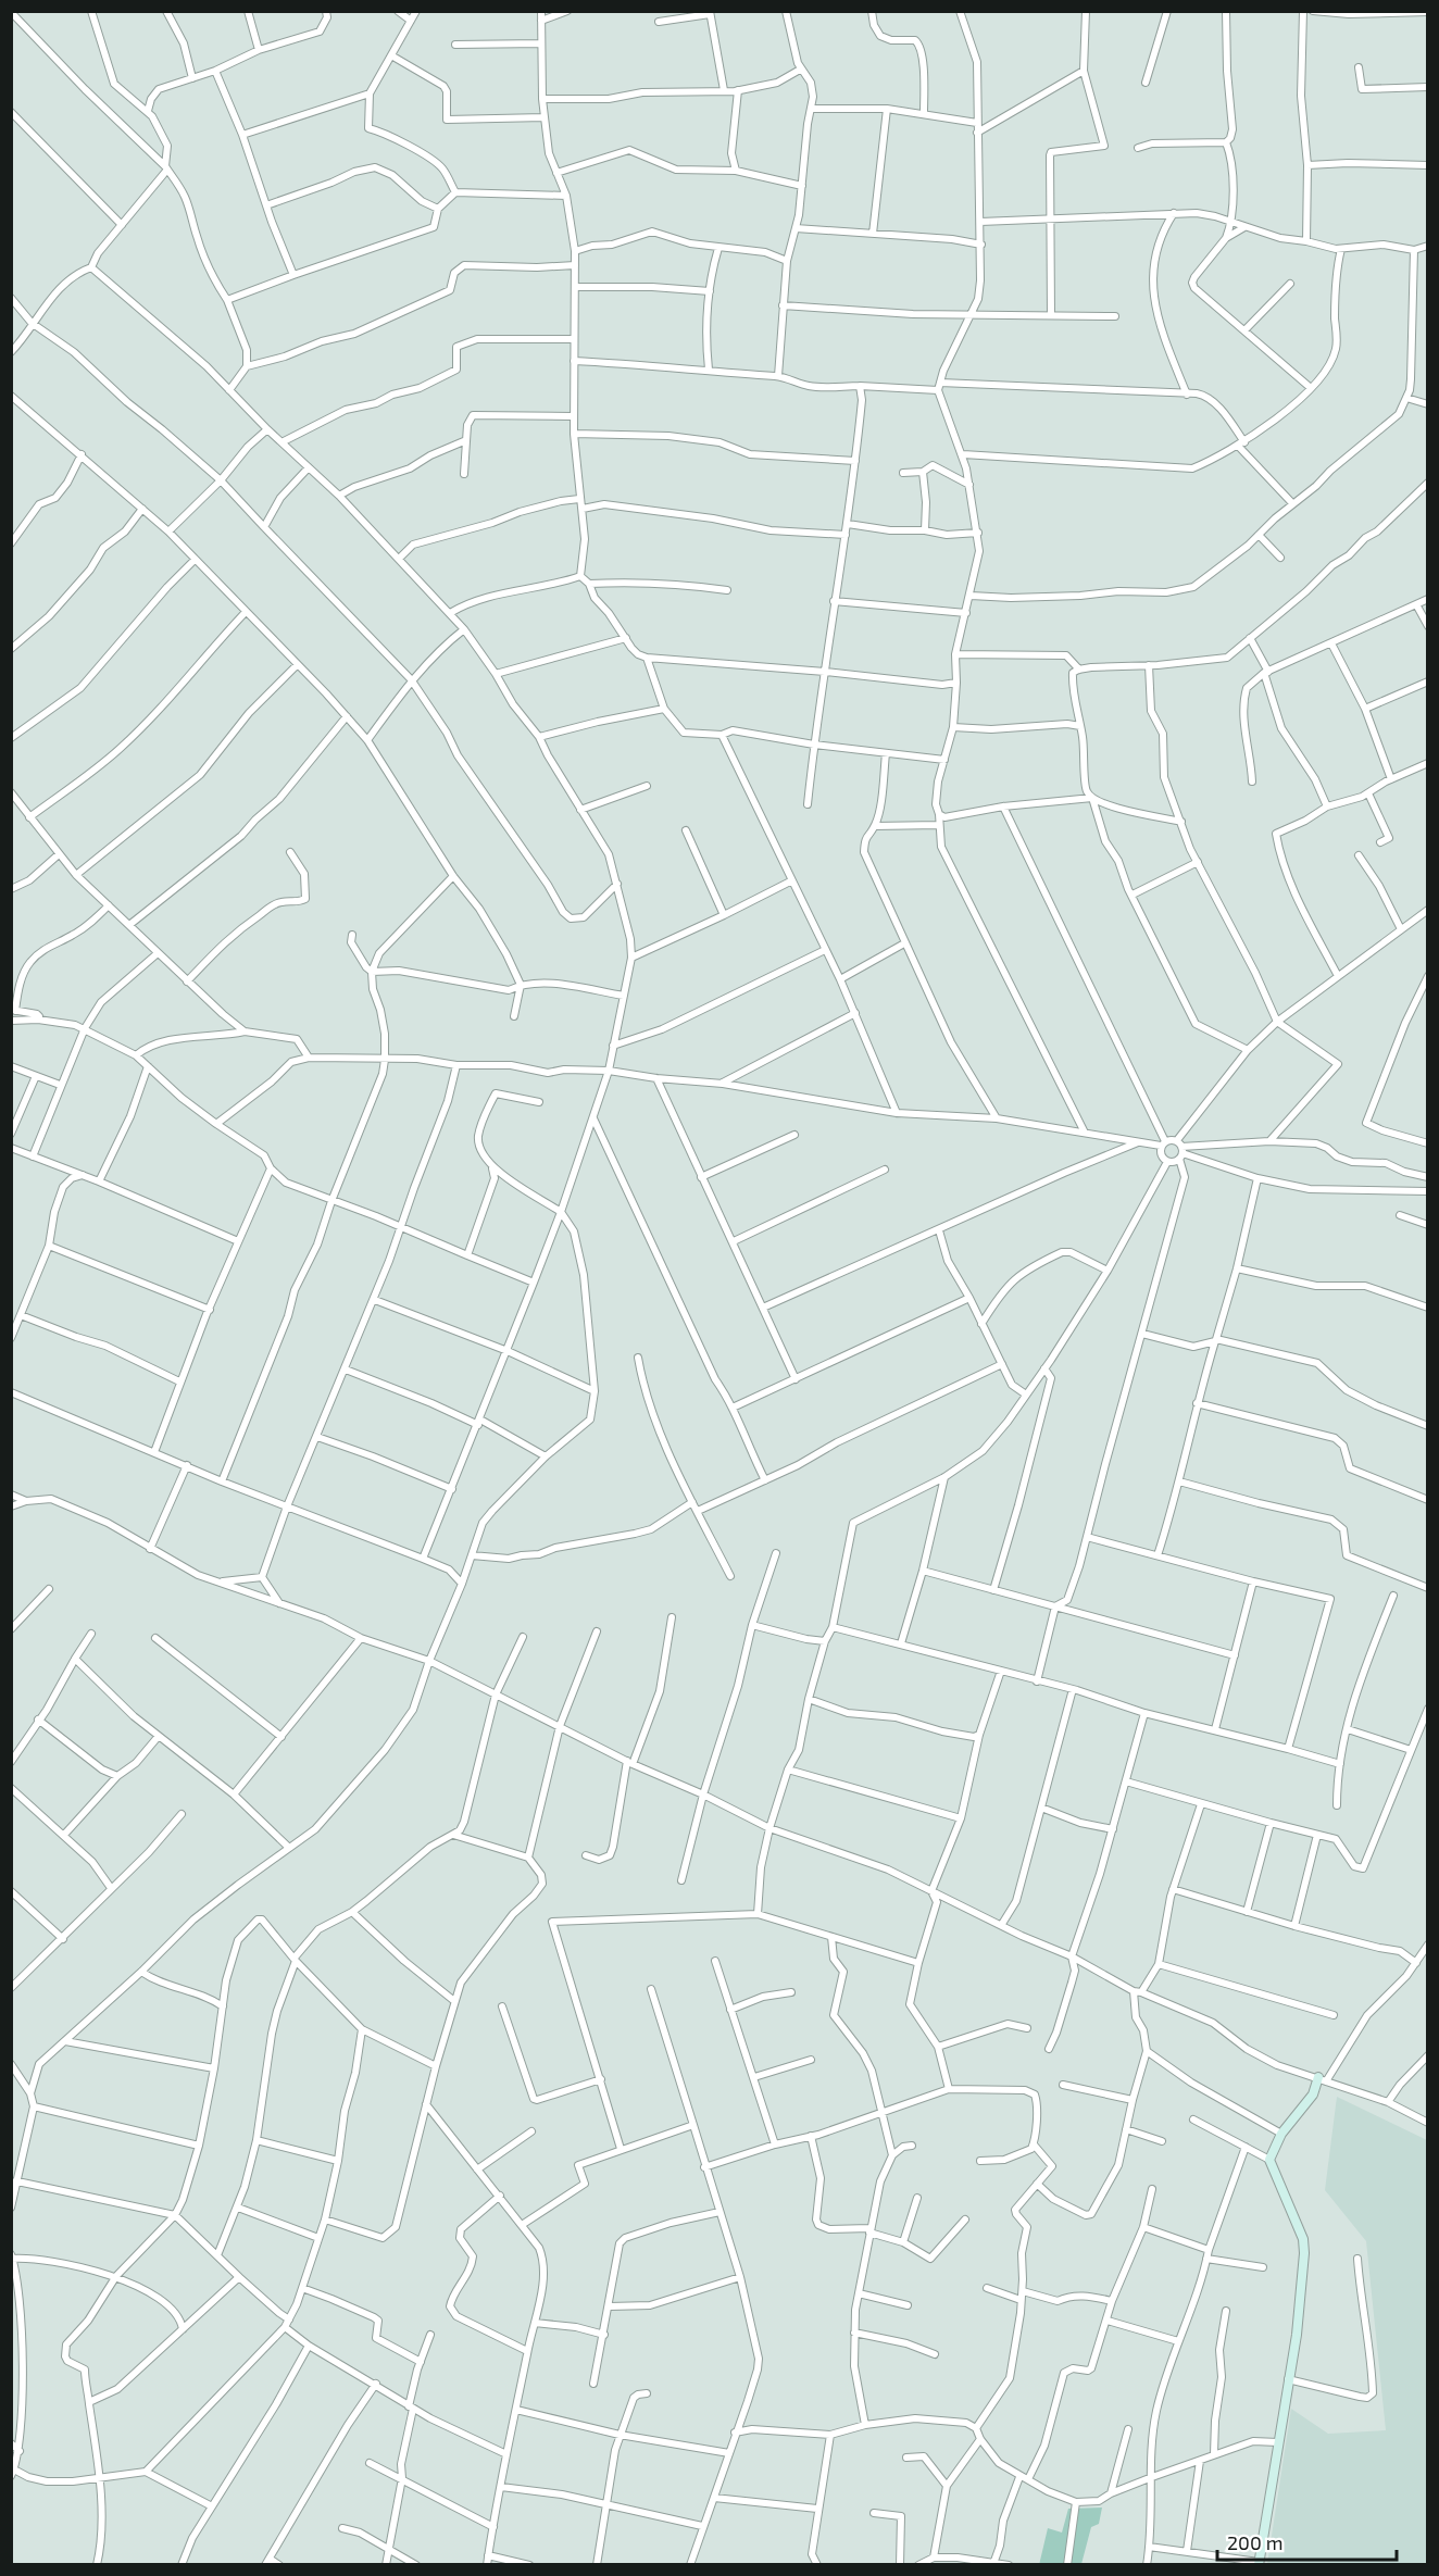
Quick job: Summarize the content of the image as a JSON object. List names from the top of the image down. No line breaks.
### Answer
{"scale_bar":"200 m"}
